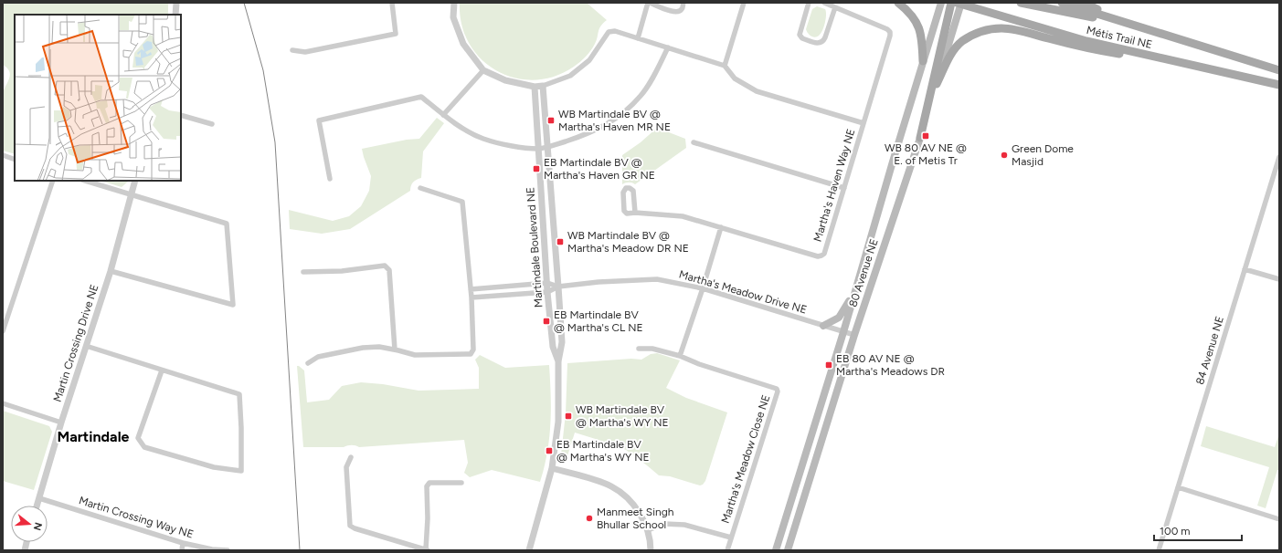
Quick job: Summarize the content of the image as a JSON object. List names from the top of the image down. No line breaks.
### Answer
{"streets":{"main road":["Métis Trail NE","80 Avenue NE"],"street":["Martha's Haven Way NE","Martindale Boulevard NE","Martha's Meadow Drive NE","Martin Crossing Drive NE","84 Avenue NE","Martha's Meadow Close NE","Martin Crossing Way NE"]},"crossings":[["Métis Trail NE","80 Avenue NE"],["Martindale Boulevard NE","Martha's Meadow Drive NE"],["80 Avenue NE","Martha's Meadow Drive NE"],["Martin Crossing Drive NE","Martin Crossing Way NE"]],"districts":["Martindale"],"places":{"transit":["WB Martindale BV @ Martha's Haven MR NE","WB 80 AV NE @ E. of Metis Tr","EB Martindale BV @ Martha's Haven GR NE","WB Martindale BV @ Martha's Meadow DR NE","EB Martindale BV @ Martha's CL NE","EB 80 AV NE @ Martha's Meadows DR","WB Martindale BV @ Martha's WY NE","EB Martindale BV @ Martha's WY NE"],"other":["Green Dome Masjid","Manmeet Singh Bhullar School"]},"scale_bar":"100 m","north":"right"}
